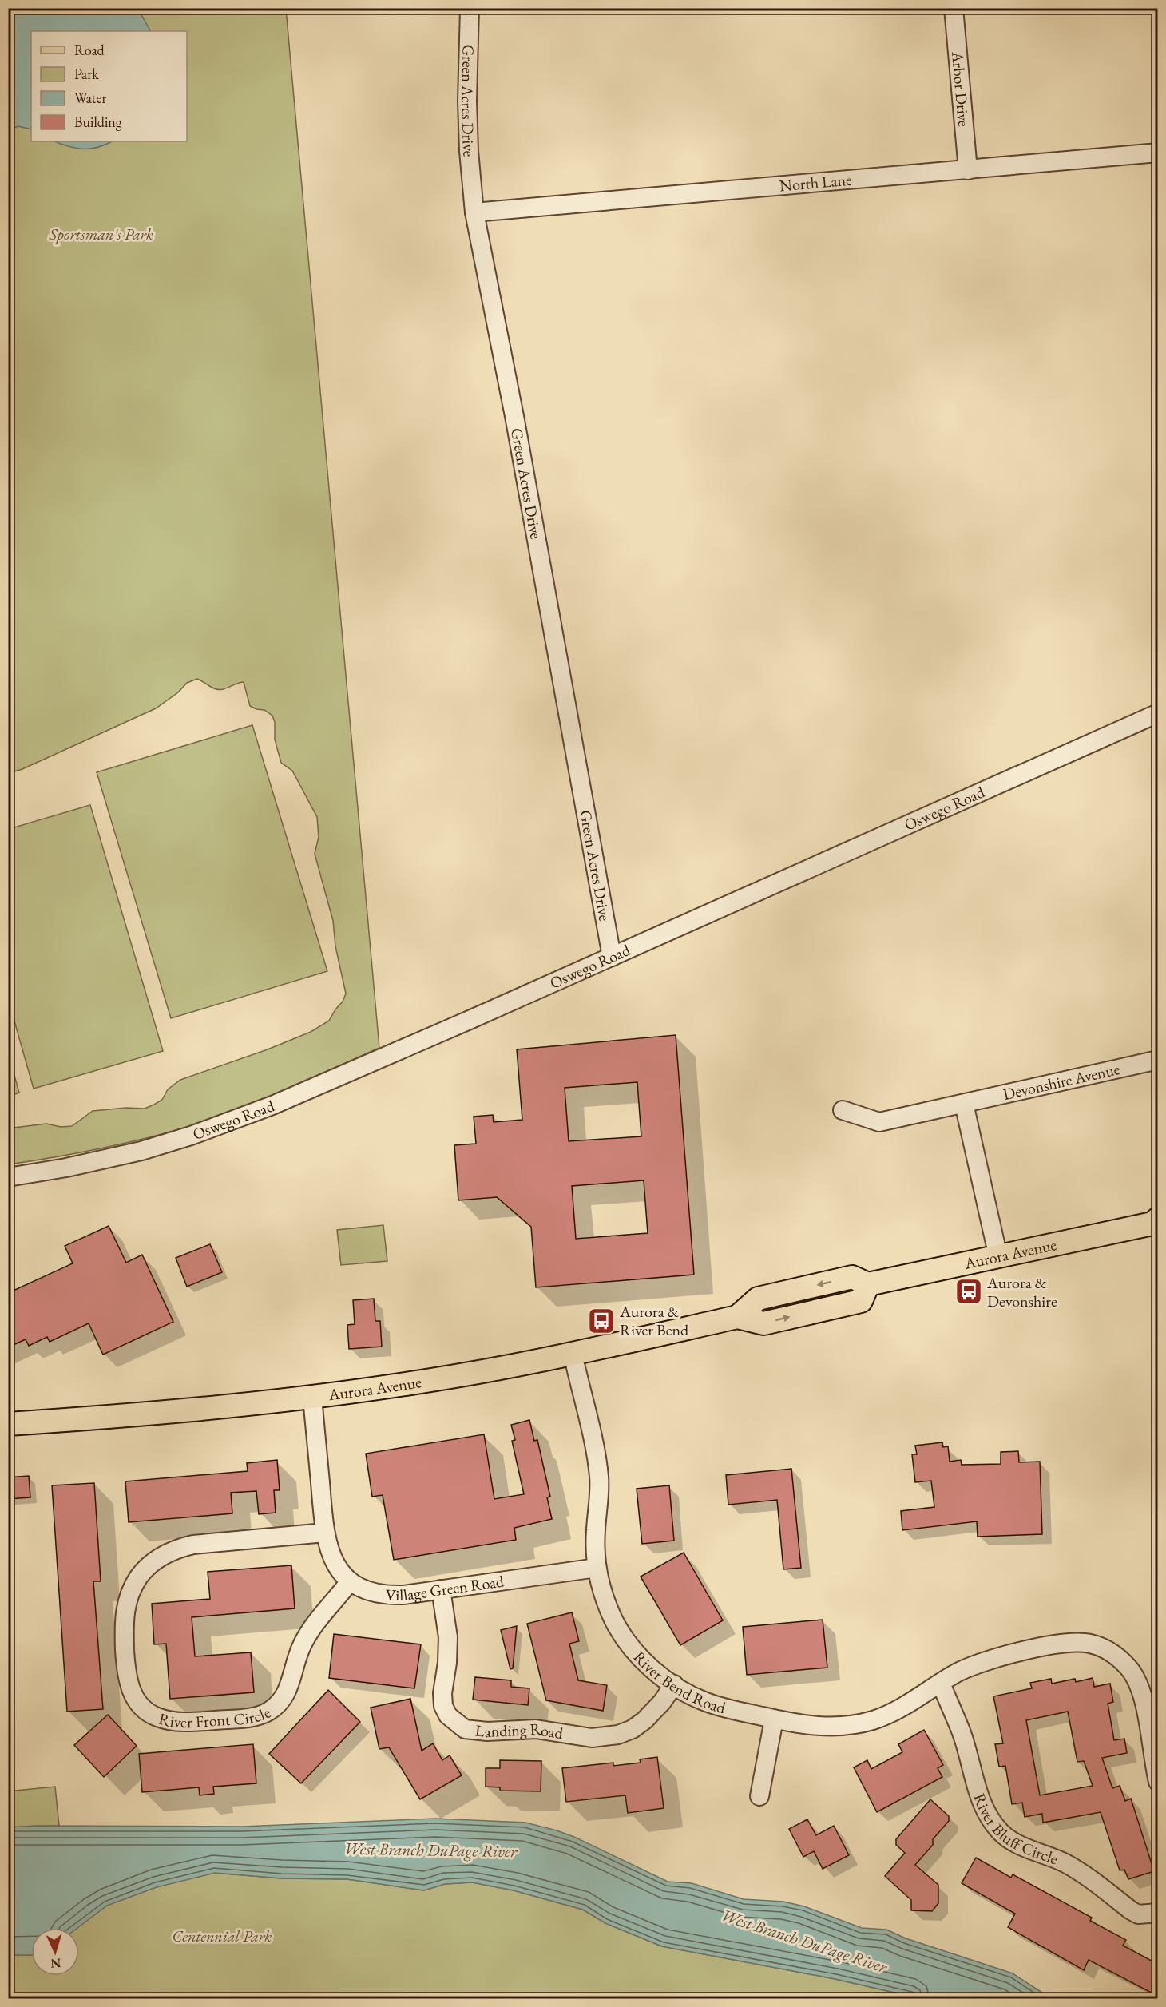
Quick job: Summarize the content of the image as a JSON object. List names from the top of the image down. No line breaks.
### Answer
{"streets":{"main road":["Aurora Avenue"],"street":["Arbor Drive","Green Acres Drive","North Lane","Oswego Road","Devonshire Avenue","Village Green Road","River Bend Road","River Front Circle","Landing Road","River Bluff Circle"]},"crossings":[["Arbor Drive","North Lane"],["Green Acres Drive","North Lane"],["Green Acres Drive","Oswego Road"],["Aurora Avenue","Village Green Road"],["Aurora Avenue","River Bend Road"],["Village Green Road","River Bend Road"],["Village Green Road","River Front Circle"],["Village Green Road","Landing Road"],["River Bend Road","Landing Road"],["River Bend Road","River Bluff Circle"]],"water":["West Branch DuPage River"],"parks":["Sportsman's Park","Centennial Park"],"places":{"bus stop":["Aurora & Devonshire","Aurora & River Bend"]},"legend":["Road","Park","Water","Building"],"north":"bottom"}
